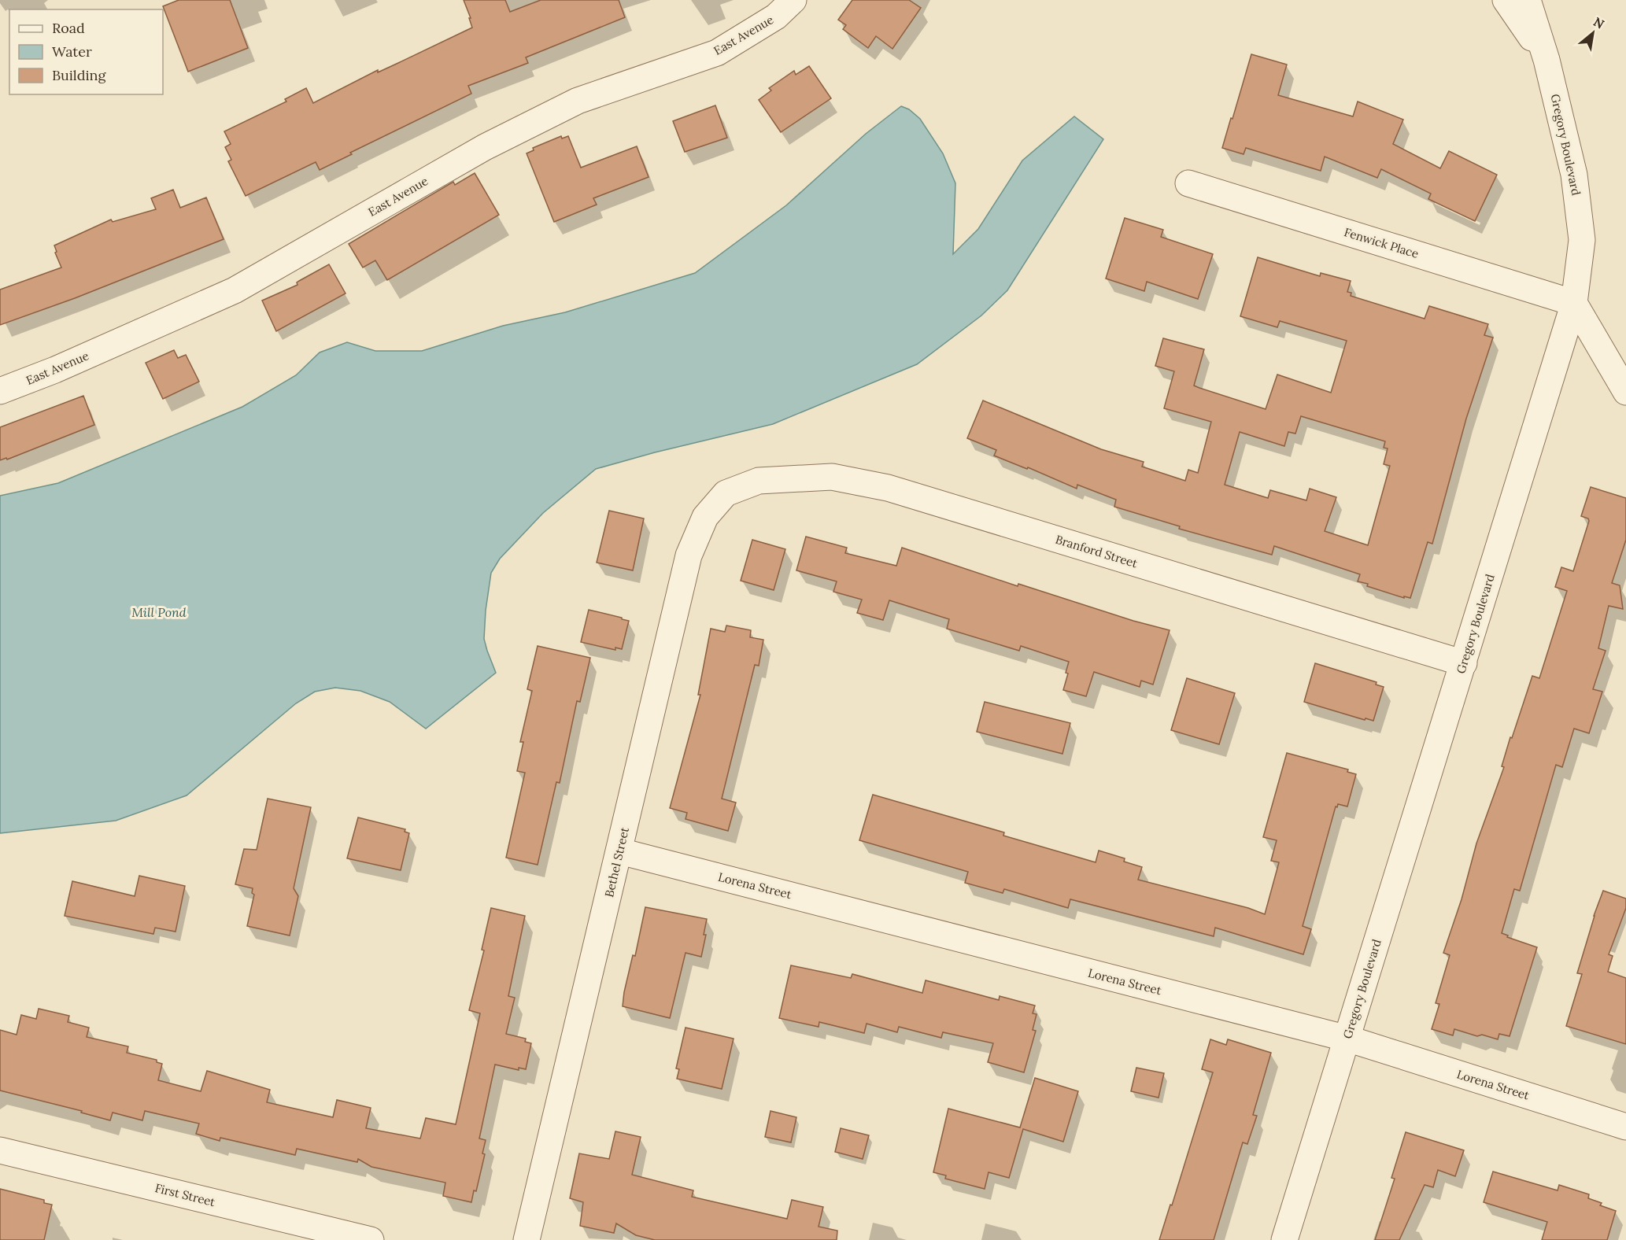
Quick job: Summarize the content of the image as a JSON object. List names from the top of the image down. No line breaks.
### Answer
{"streets":{"street":["East Avenue","Gregory Boulevard","Fenwick Place","Branford Street","Bethel Street","Lorena Street","First Street"]},"crossings":[["Gregory Boulevard","Fenwick Place"],["Gregory Boulevard","Branford Street"],["Gregory Boulevard","Lorena Street"],["Branford Street","Bethel Street"],["Bethel Street","Lorena Street"]],"water":["Mill Pond"],"legend":["Road","Water","Building"],"north":"top right"}
